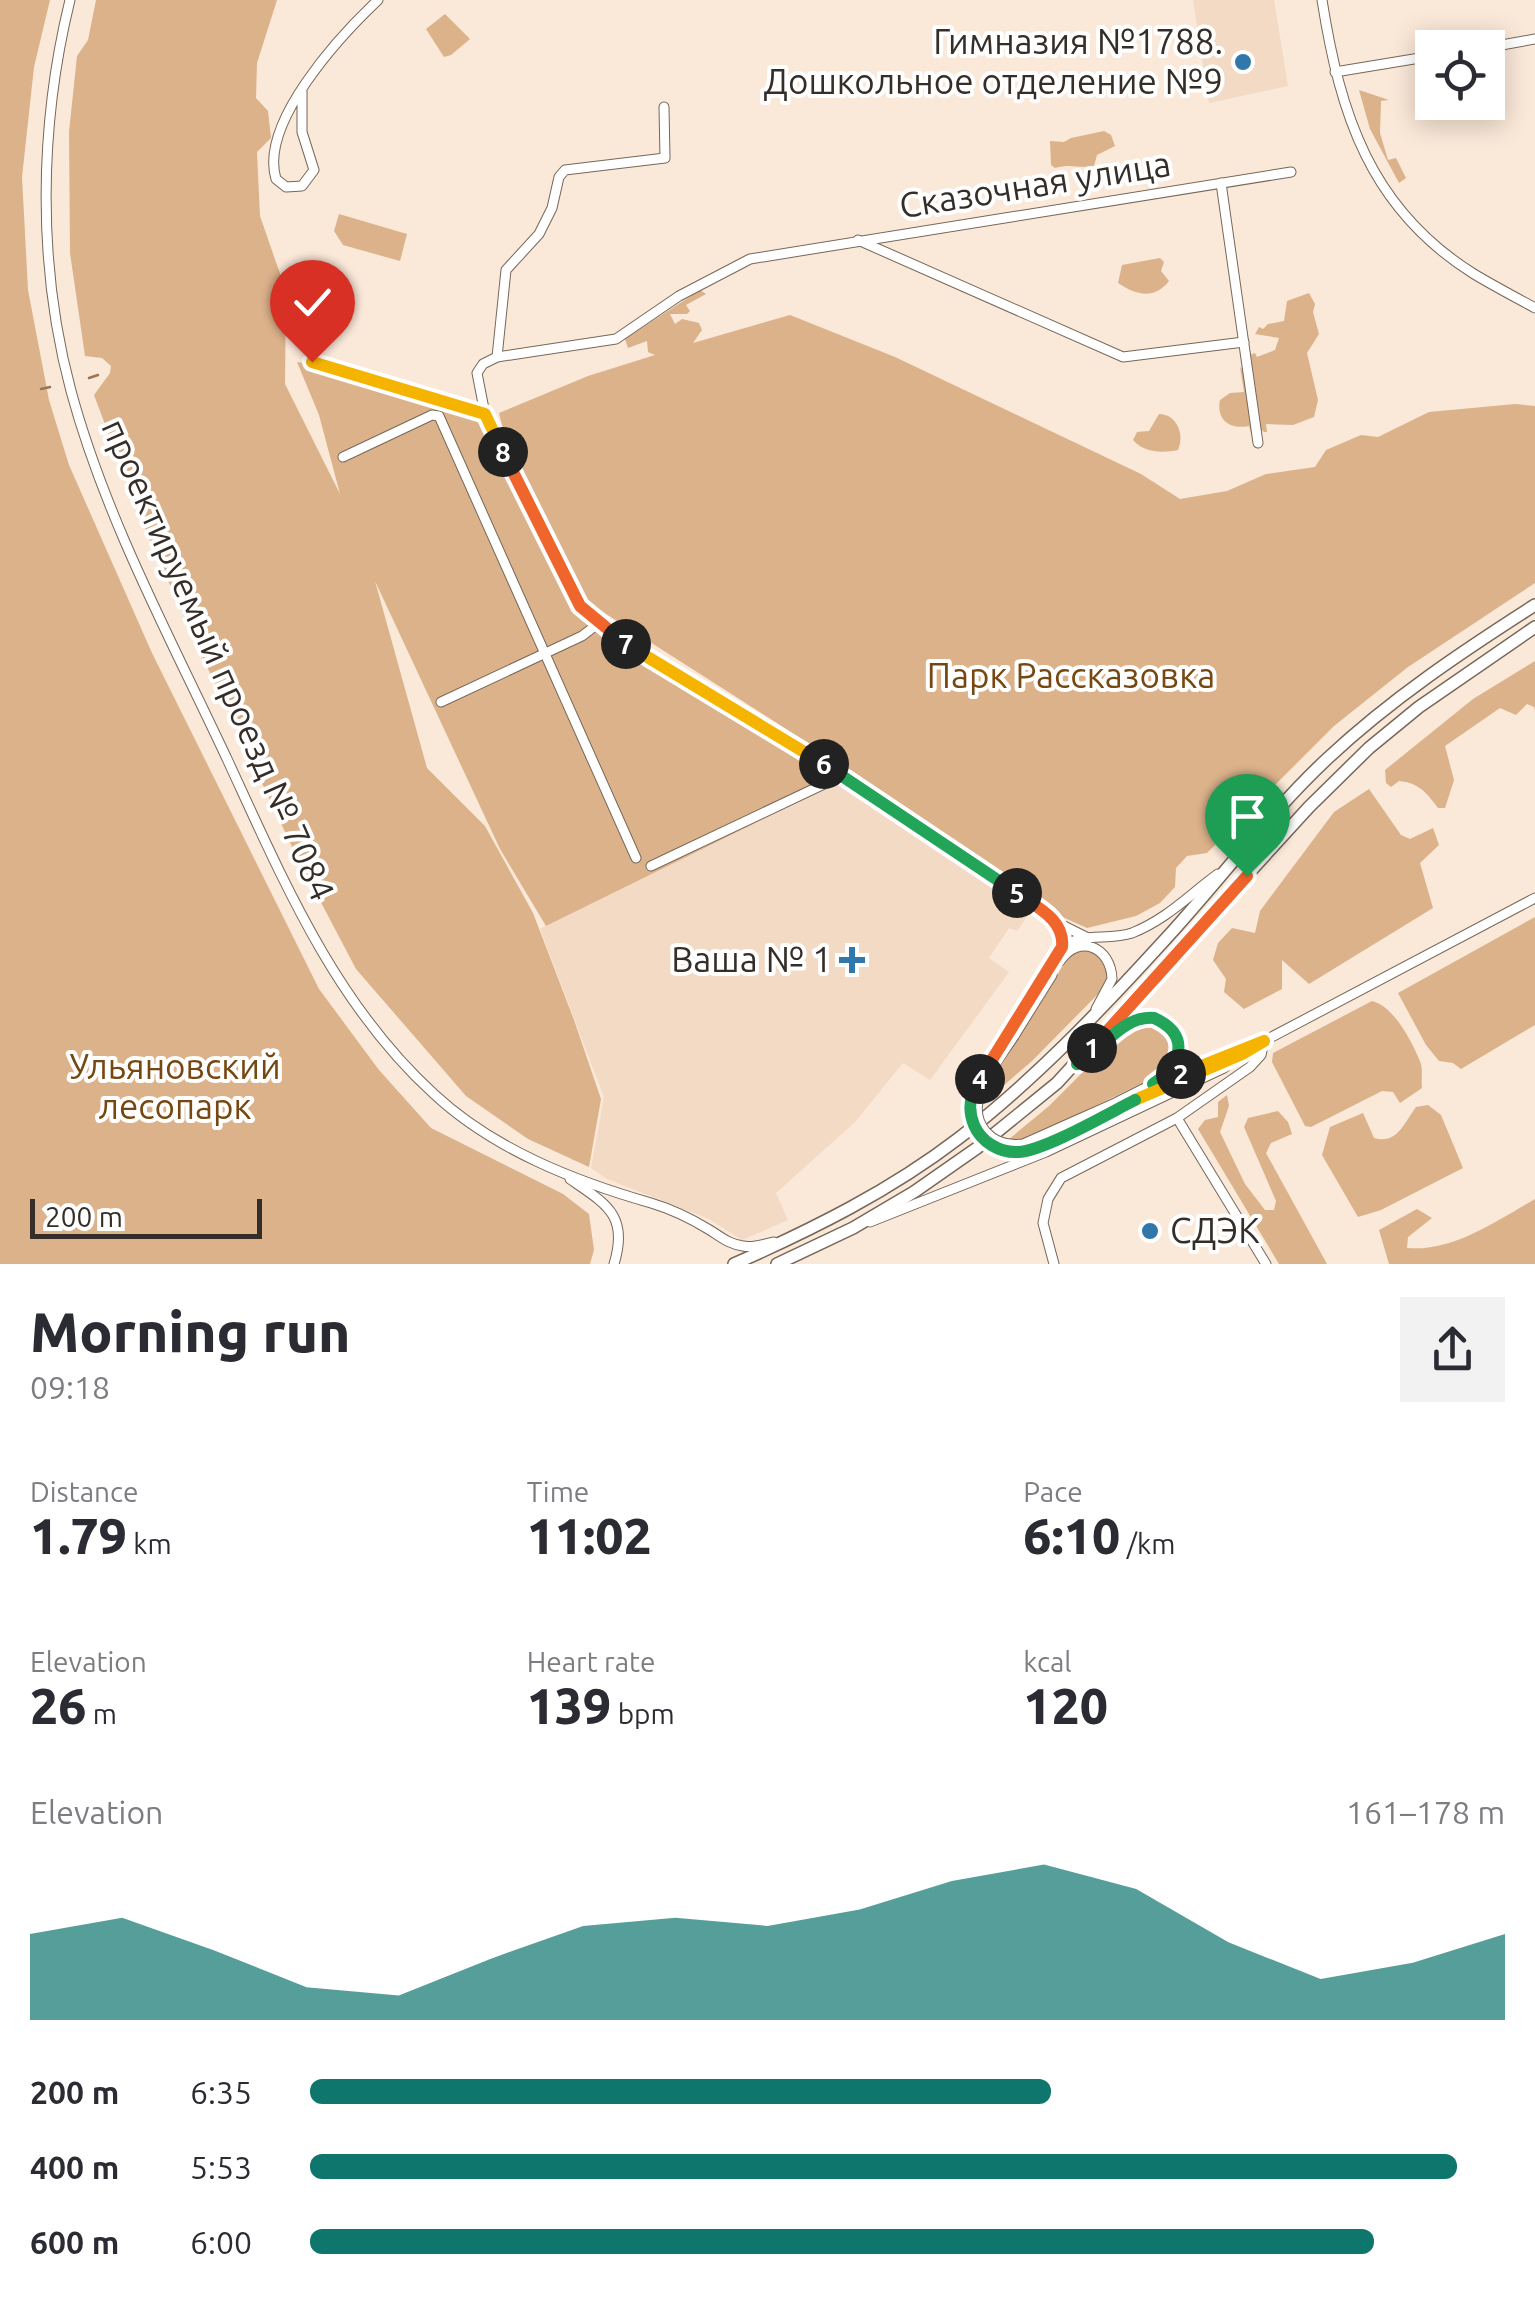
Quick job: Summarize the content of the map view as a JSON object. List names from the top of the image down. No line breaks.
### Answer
{"streets":{"street":["Сказочная улица","проектируемый проезд № 7084"]},"parks":["Парк Рассказовка","Ульяновский лесопарк"],"places":{"other":["Гимназия №1788. Дошкольное отделение №9","СДЭК"],"health":["Ваша № 1"]},"scale_bar":"200 m","page":{"pins":["8","7","6","5","1","2","4"],"scale":"200 m","heading":["Morning run","09:18"],"stats":[["Distance","1.79 km"],["Time","11:02"],["Pace","6:10 /km"],["Elevation","26 m"],["Heart rate","139 bpm"],["kcal","120"]],"chart":["Elevation","161–178 m"],"list":[{"name":"200 m","note":"6:35"},{"name":"400 m","note":"5:53"},{"name":"600 m","note":"6:00"}]}}
